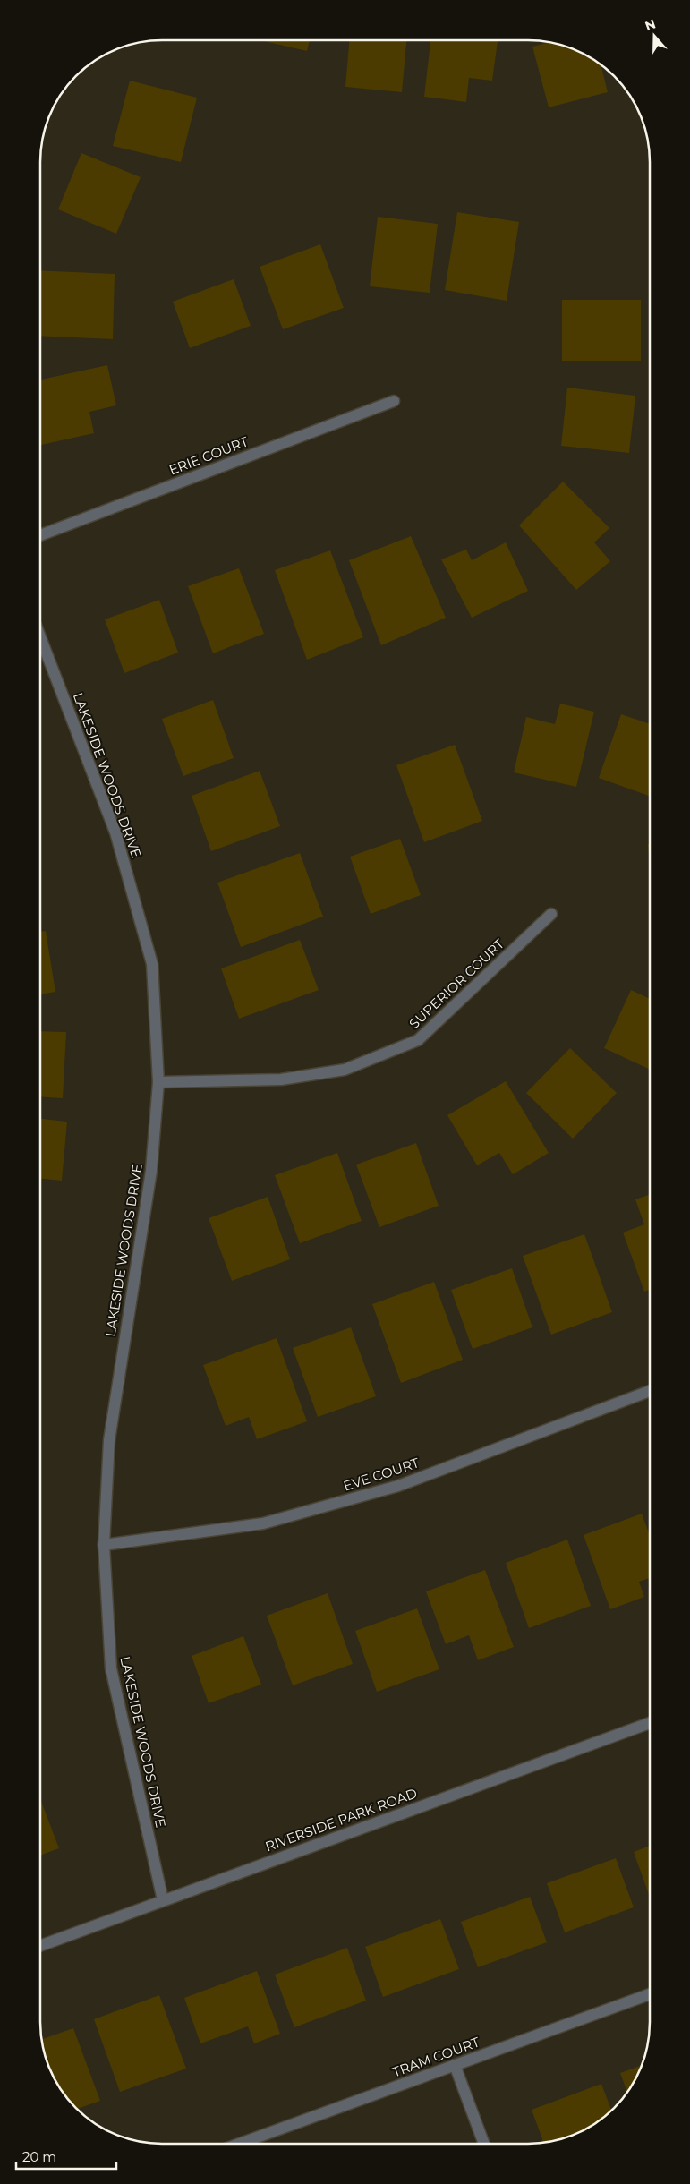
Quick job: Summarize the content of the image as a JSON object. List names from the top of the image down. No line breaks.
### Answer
{"streets":{"street":["ERIE COURT","LAKESIDE WOODS DRIVE","SUPERIOR COURT","EVE COURT","RIVERSIDE PARK ROAD","TRAM COURT"]},"crossings":[["LAKESIDE WOODS DRIVE","SUPERIOR COURT"],["LAKESIDE WOODS DRIVE","EVE COURT"],["LAKESIDE WOODS DRIVE","RIVERSIDE PARK ROAD"]],"scale_bar":"20 m","north":"top"}
